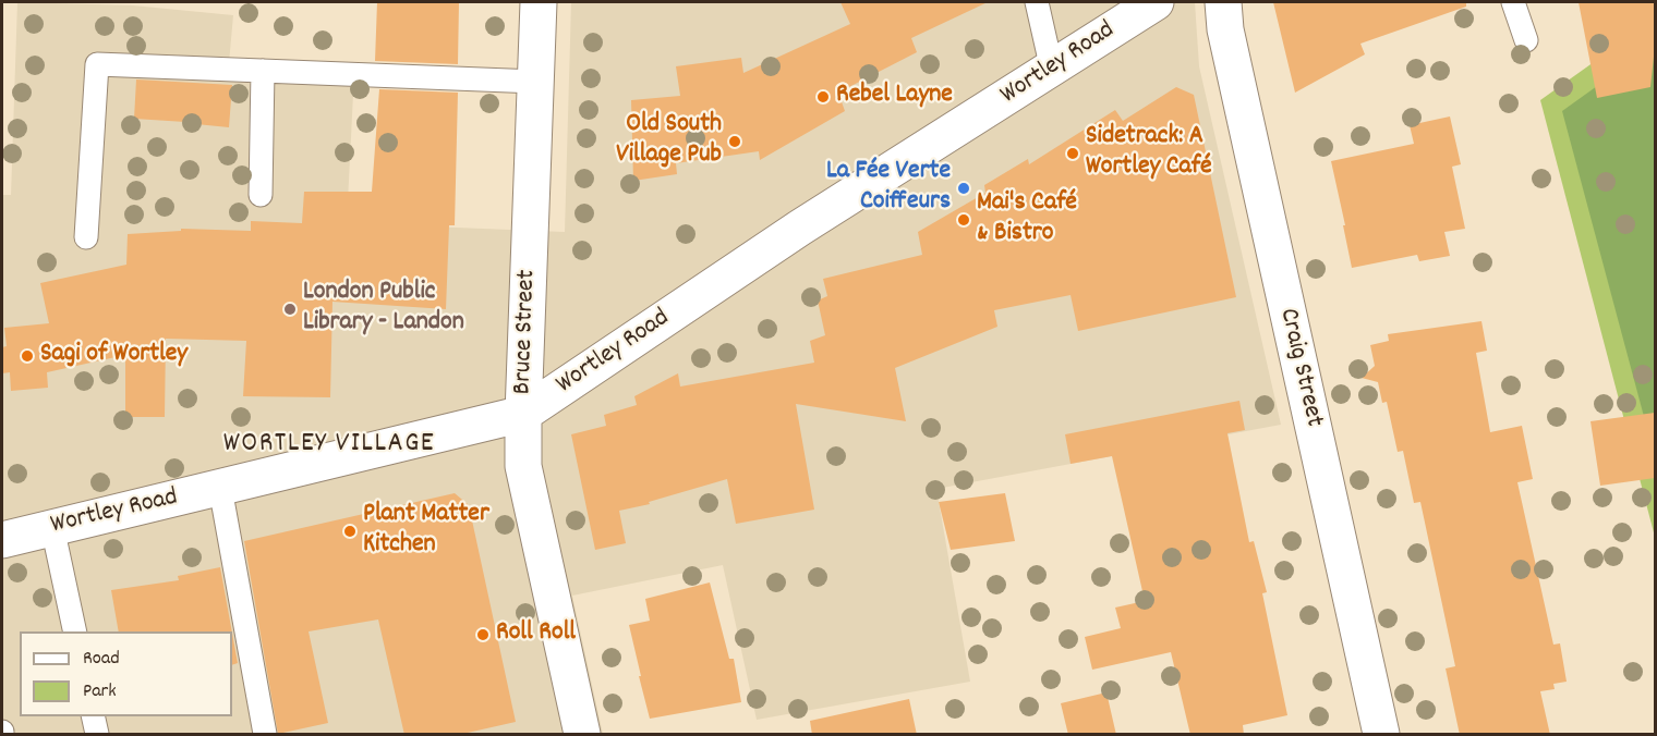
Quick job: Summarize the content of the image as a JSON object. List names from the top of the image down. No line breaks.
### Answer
{"streets":{"street":["Wortley Road","Bruce Street","Craig Street"]},"crossings":[["Wortley Road","Bruce Street"]],"districts":["WORTLEY VILLAGE"],"places":["Rebel Layne","Old South Village Pub","Sidetrack: A Wortley Café","La Fée Verte Coiffeurs","Mai's Café & Bistro","London Public Library - Landon","Sagi of Wortley","Plant Matter Kitchen","Roll Roll"],"legend":["Road","Park"]}
